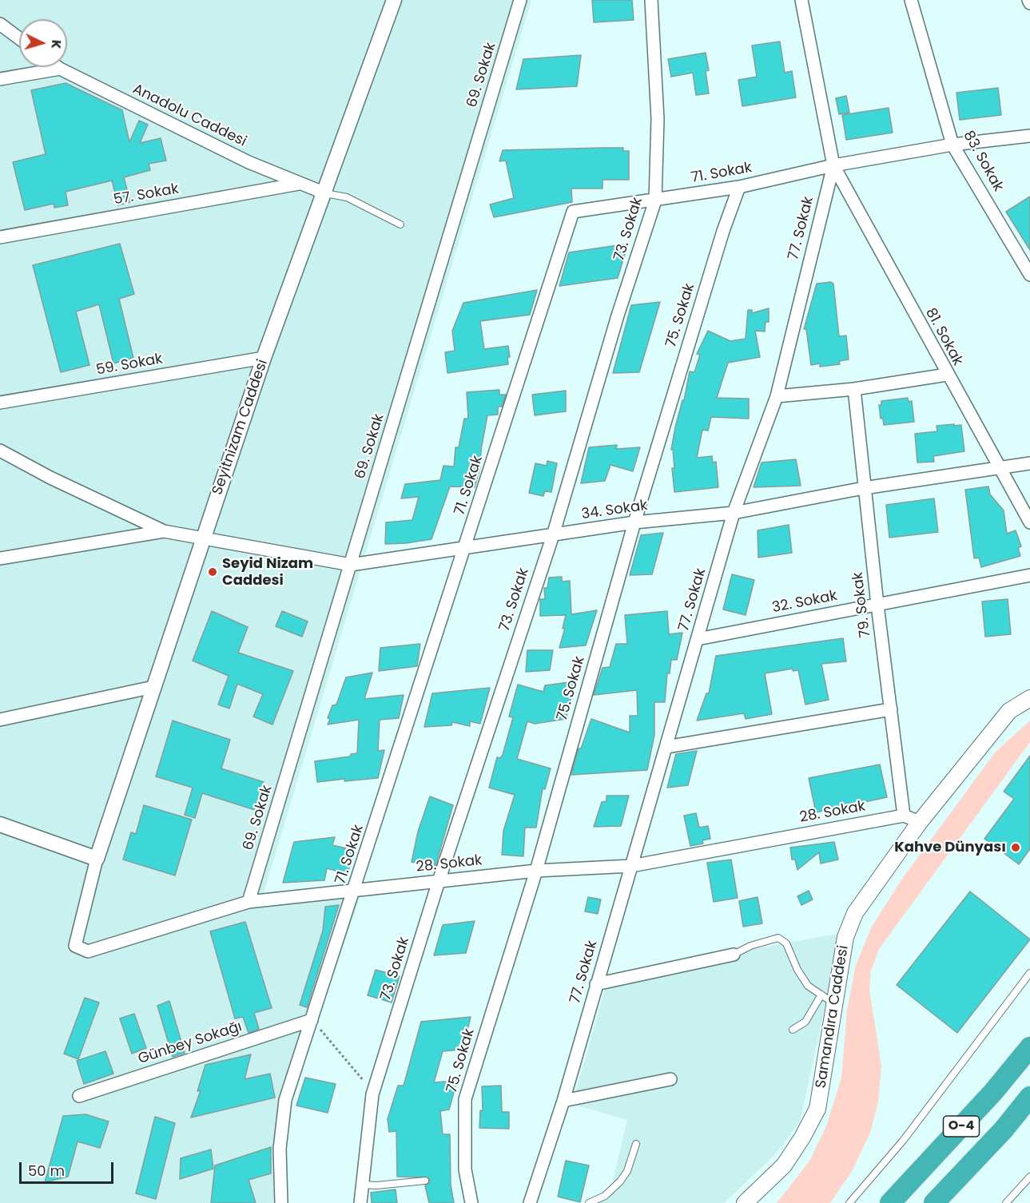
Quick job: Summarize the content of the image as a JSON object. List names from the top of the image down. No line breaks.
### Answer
{"streets":{"highway":["O-4"],"main road":["Samandıra Caddesi"],"street":["69. Sokak","Anadolu Caddesi","83. Sokak","71. Sokak","57. Sokak","77. Sokak","73. Sokak","75. Sokak","81. Sokak","59. Sokak","Seyitnizam Caddesi","34. Sokak","32. Sokak","79. Sokak","28. Sokak","Günbey Sokağı"]},"crossings":[["69. Sokak","34. Sokak"],["69. Sokak","28. Sokak"],["Anadolu Caddesi","57. Sokak"],["Anadolu Caddesi","Seyitnizam Caddesi"],["83. Sokak","71. Sokak"],["71. Sokak","77. Sokak"],["71. Sokak","73. Sokak"],["71. Sokak","75. Sokak"],["71. Sokak","81. Sokak"],["71. Sokak","34. Sokak"],["71. Sokak","28. Sokak"],["71. Sokak","Günbey Sokağı"],["77. Sokak","81. Sokak"],["77. Sokak","34. Sokak"],["77. Sokak","32. Sokak"],["77. Sokak","28. Sokak"],["73. Sokak","34. Sokak"],["73. Sokak","28. Sokak"],["75. Sokak","34. Sokak"],["75. Sokak","28. Sokak"],["81. Sokak","34. Sokak"],["59. Sokak","Seyitnizam Caddesi"],["Seyitnizam Caddesi","34. Sokak"],["Seyitnizam Caddesi","28. Sokak"],["34. Sokak","79. Sokak"],["32. Sokak","79. Sokak"],["79. Sokak","28. Sokak"]],"places":["Seyid Nizam Caddesi","Kahve Dünyası"],"scale_bar":"50 m","north":"right"}
